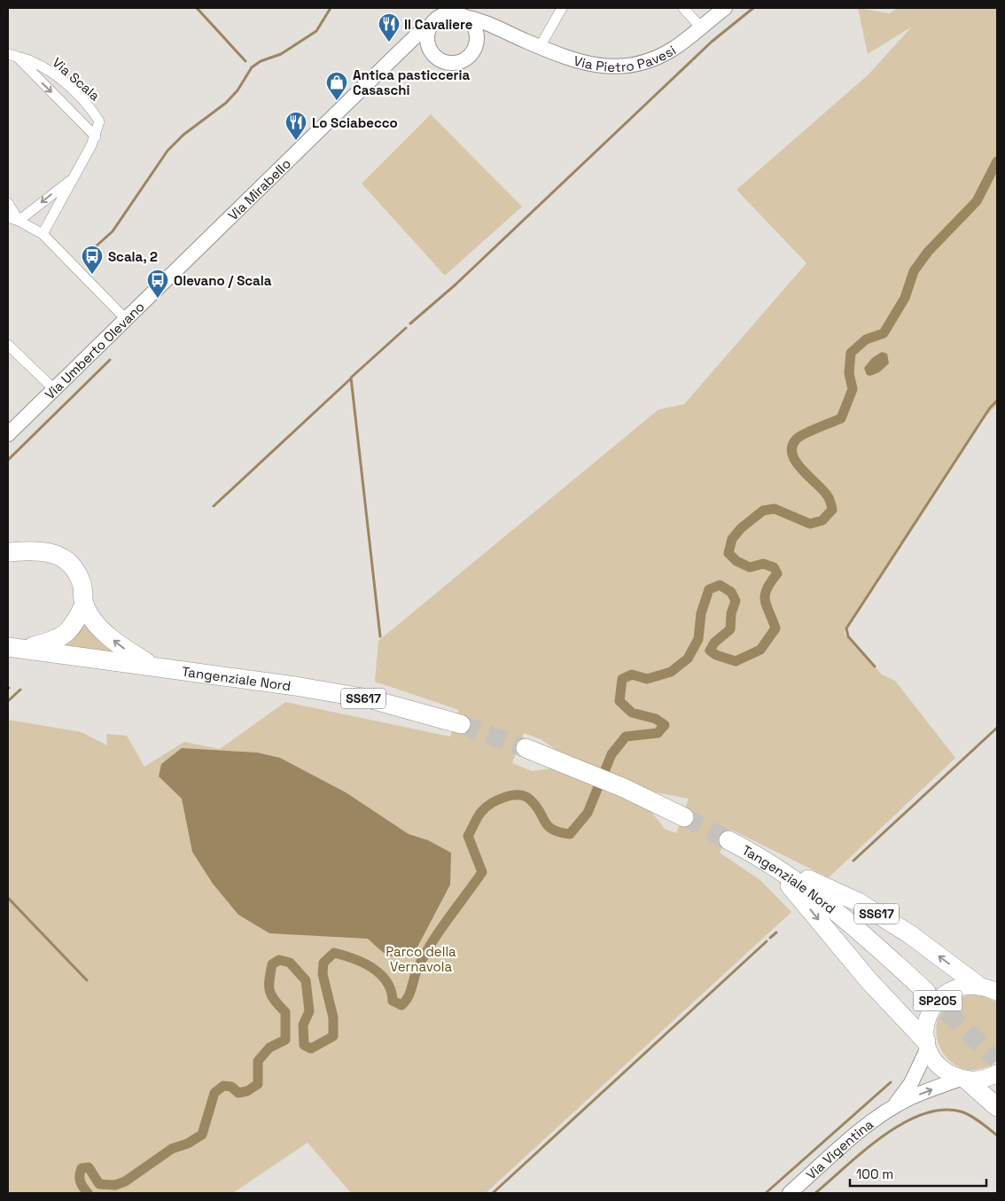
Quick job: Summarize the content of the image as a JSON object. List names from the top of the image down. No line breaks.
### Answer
{"streets":{"highway":["Tangenziale Nord","SS617"],"main road":["SP205","Via Vigentina"],"street":["Via Pietro Pavesi","Via Scala","Via Mirabello","Via Umberto Olevano"]},"crossings":[["Via Pietro Pavesi","Via Mirabello"],["Via Mirabello","Via Umberto Olevano"],["Tangenziale Nord","SS617"],["SS617","Via Vigentina"]],"parks":["Parco della Vernavola"],"places":{"restaurant":["Il Cavaliere","Lo Sciabecco"],"shop":["Antica pasticceria Casaschi"],"bus stop":["Scala, 2","Olevano / Scala"]},"scale_bar":"100 m"}
